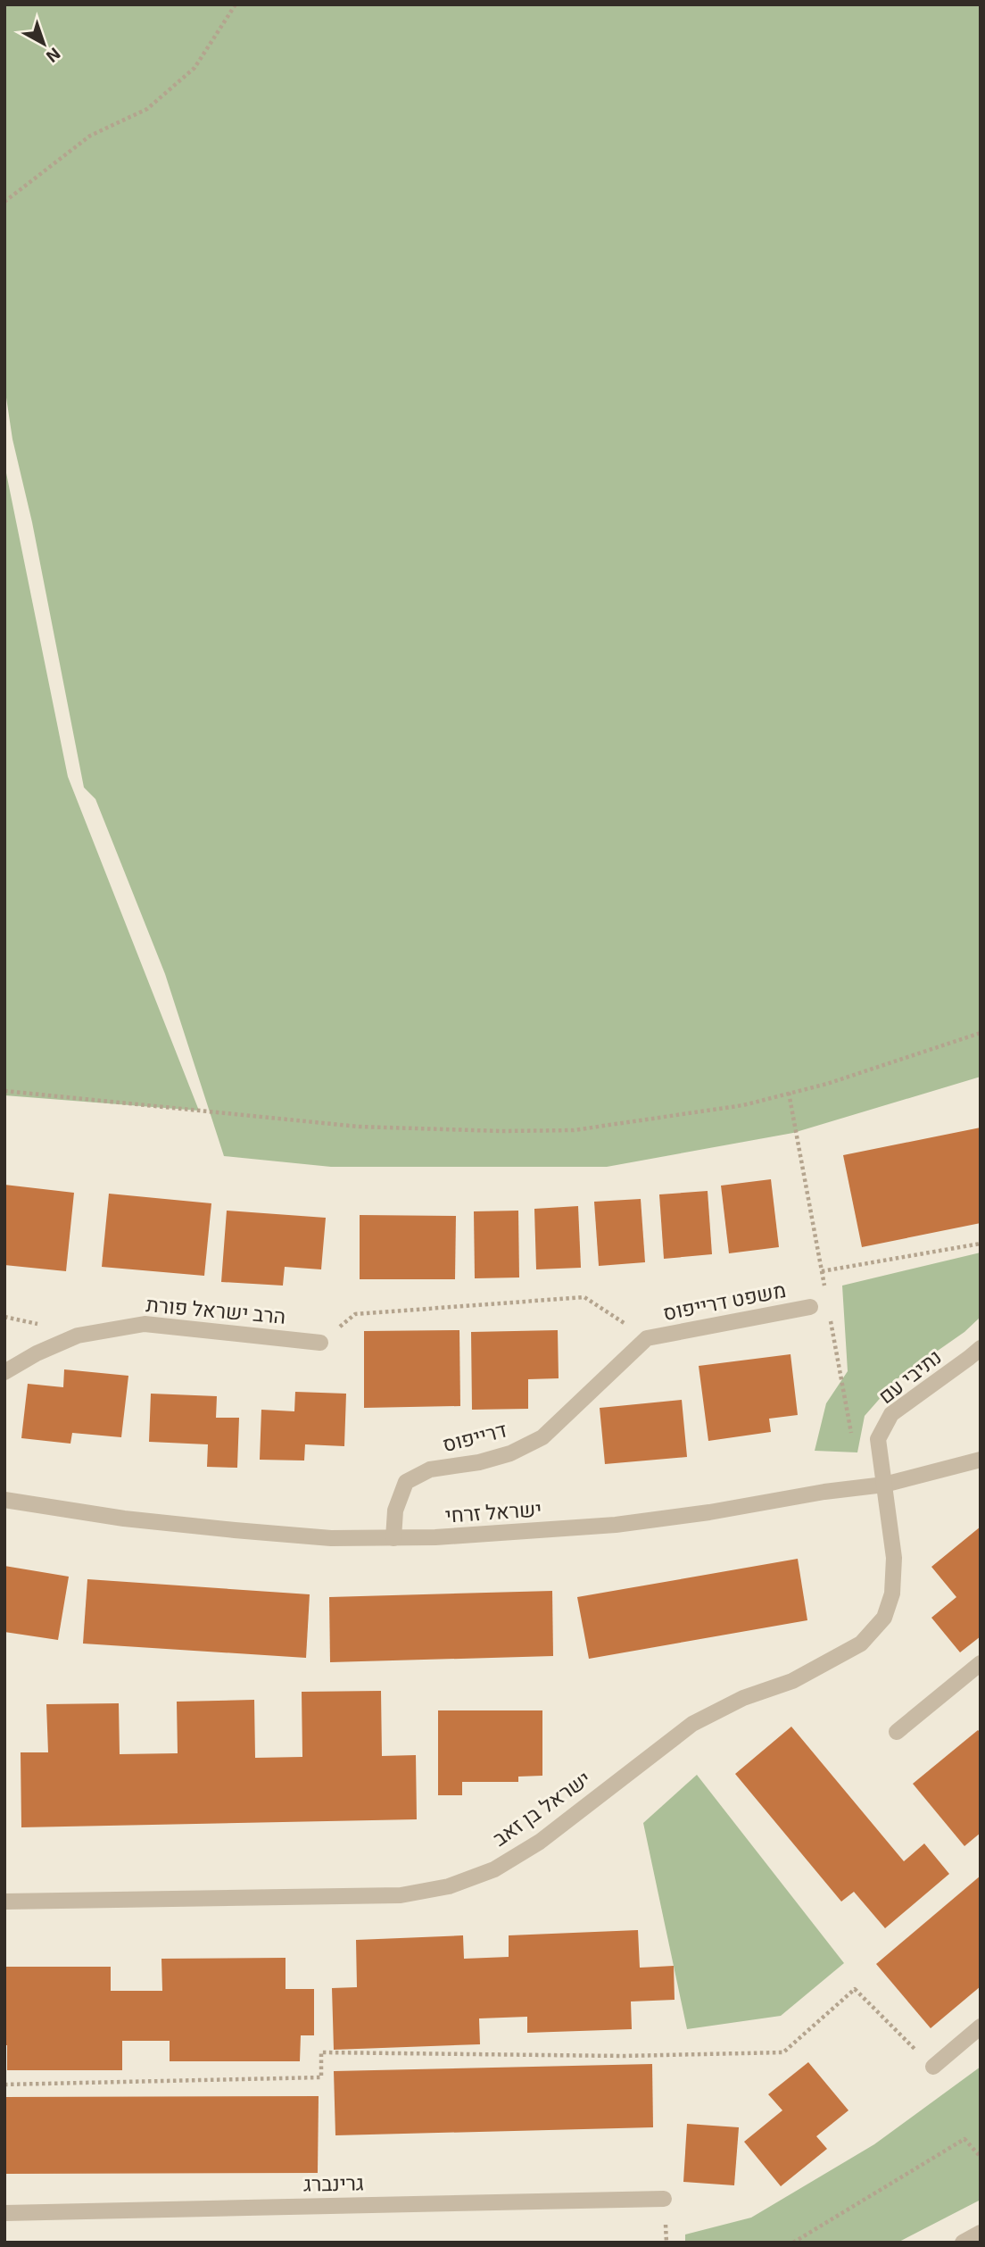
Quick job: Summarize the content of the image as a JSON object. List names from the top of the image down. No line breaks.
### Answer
{"streets":{"street":["משפט דרייפוס","הרב ישראל פורת","נתיבי עם","דרייפוס","ישראל זרחי","ישראל בן זאב","גרינברג"]},"crossings":[["משפט דרייפוס","דרייפוס"],["נתיבי עם","ישראל זרחי"],["נתיבי עם","ישראל בן זאב"],["דרייפוס","ישראל זרחי"],["ישראל זרחי","ישראל בן זאב"]],"north":"bottom right"}
